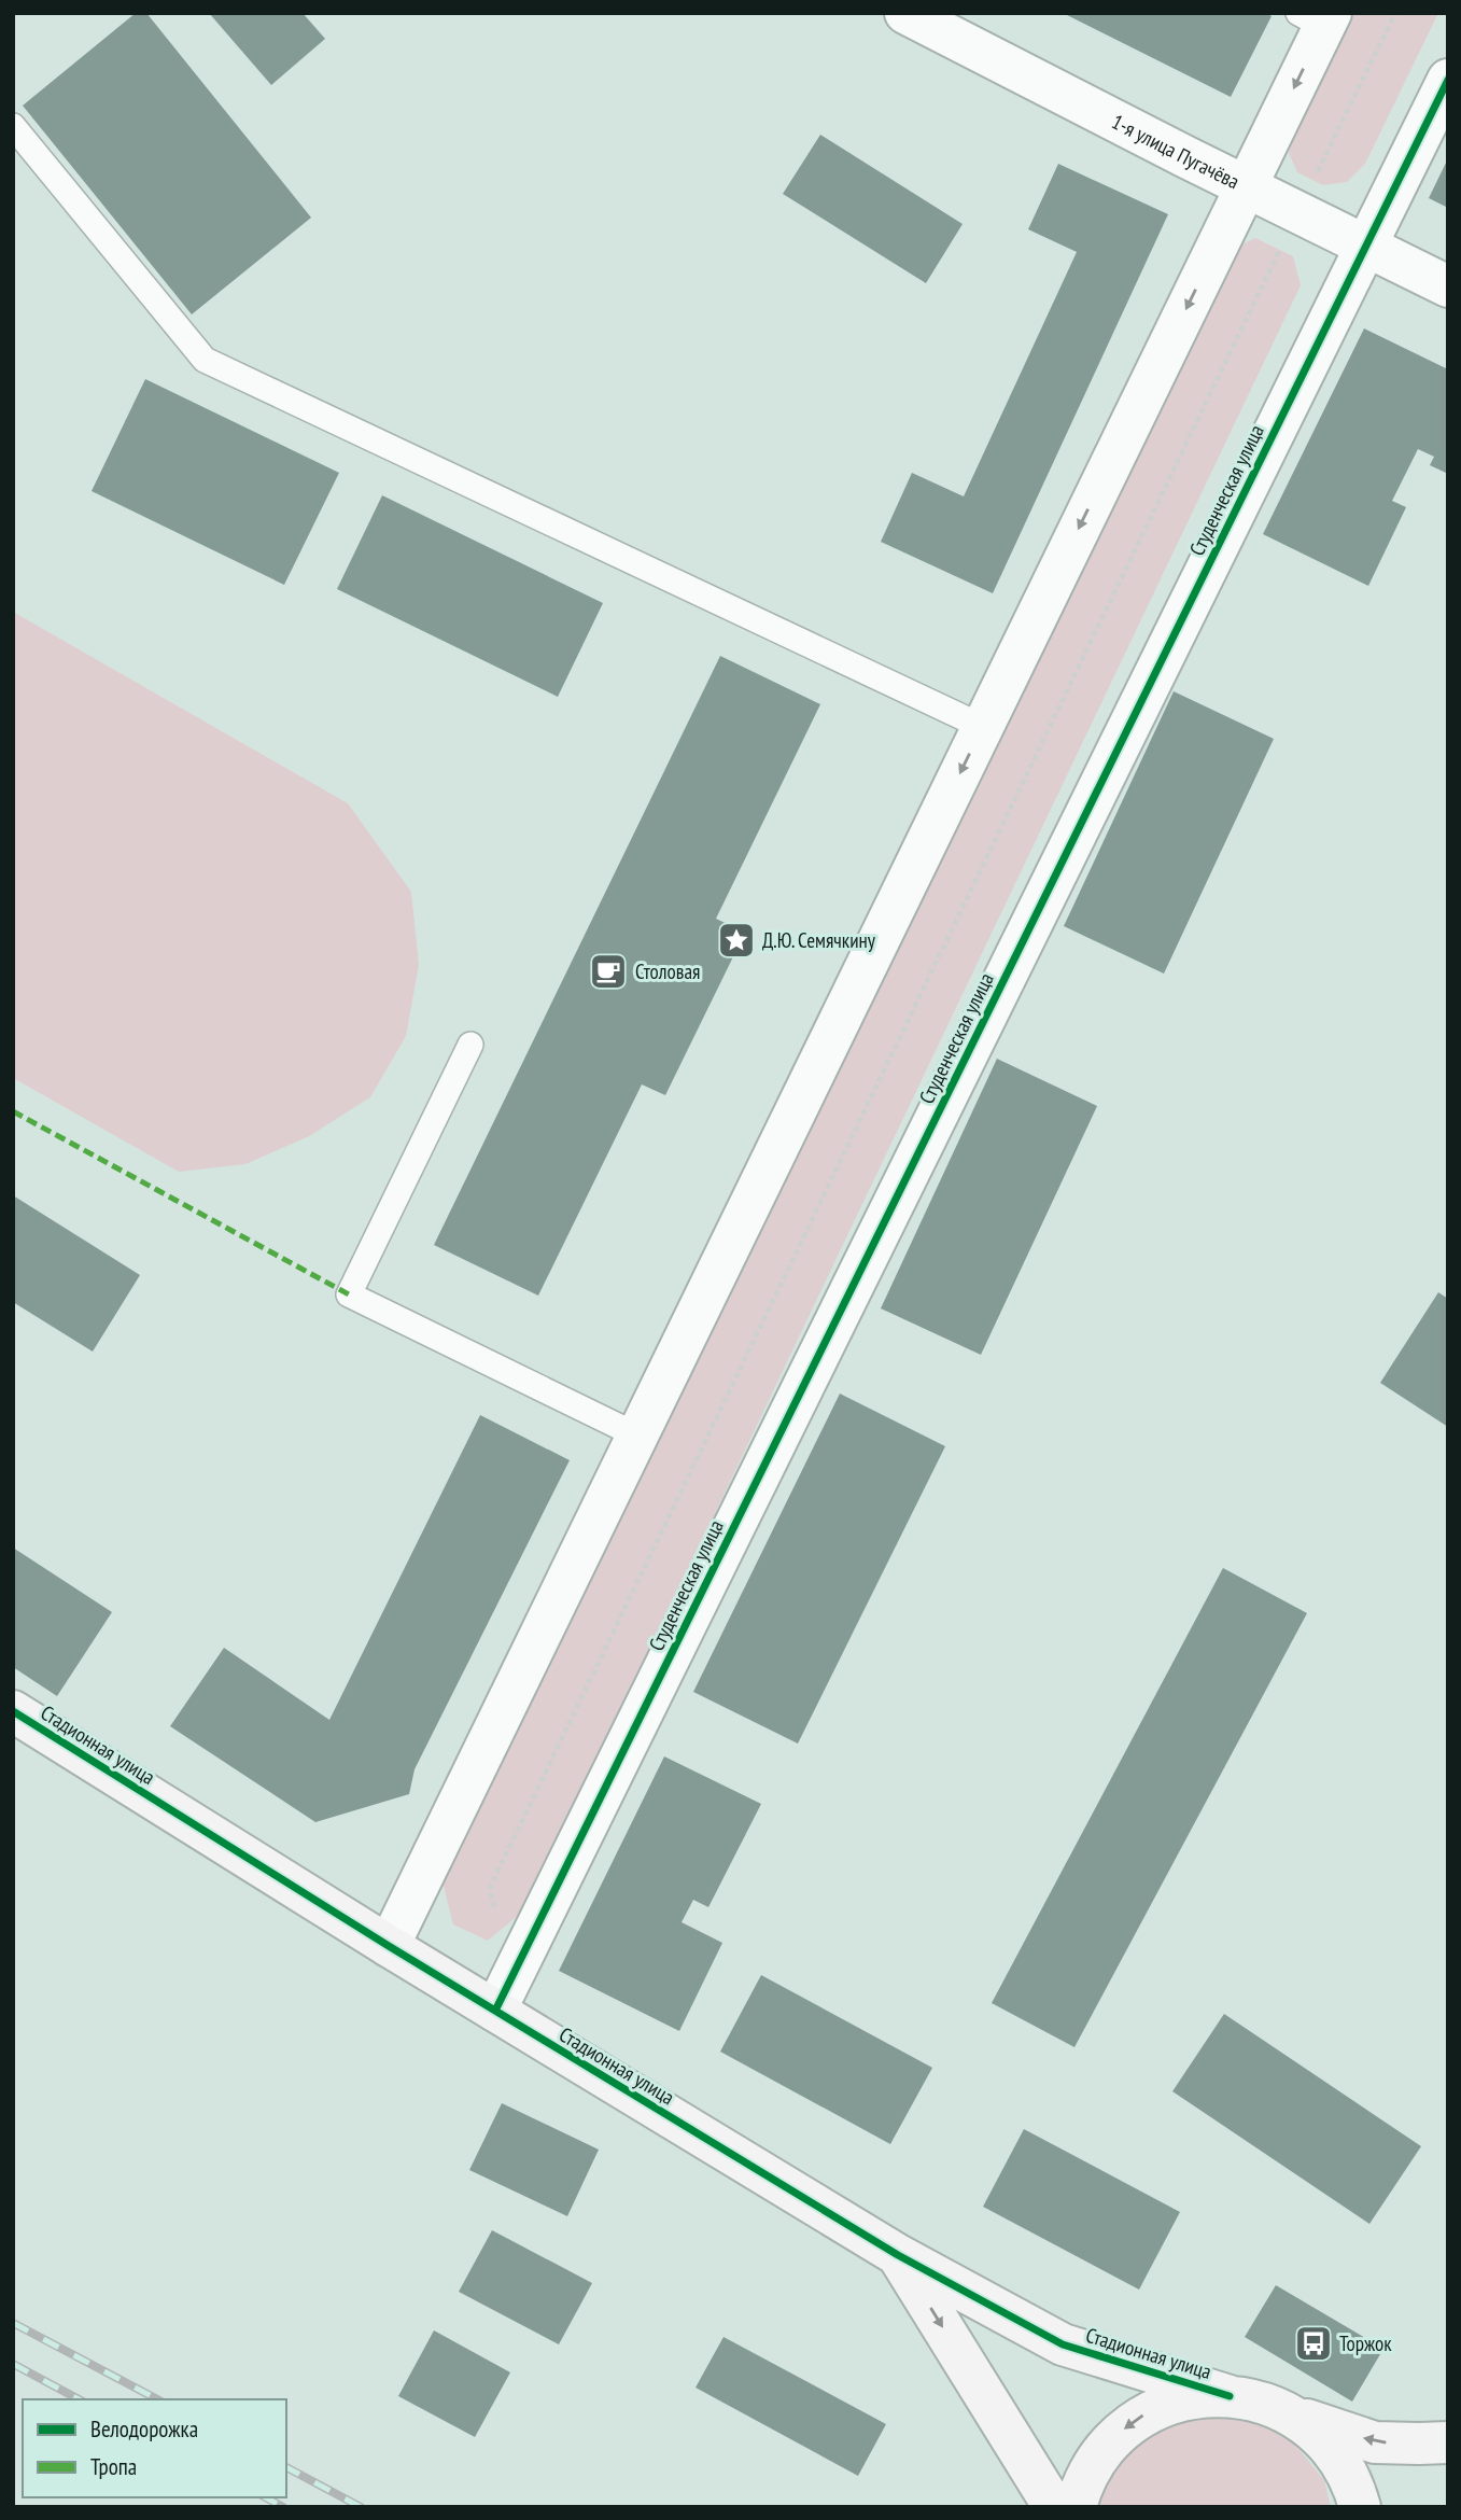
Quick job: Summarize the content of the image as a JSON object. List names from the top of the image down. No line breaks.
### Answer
{"streets":{"street":["1-я улица Пугачёва","Студенческая улица","Стадионная улица"]},"crossings":[["1-я улица Пугачёва","Студенческая улица"],["Студенческая улица","Стадионная улица"]],"places":{"place":["Д.Ю. Семячкину"],"cafe":["Столовая"],"bus stop":["Торжок"]},"legend":["Велодорожка","Тропа"]}
